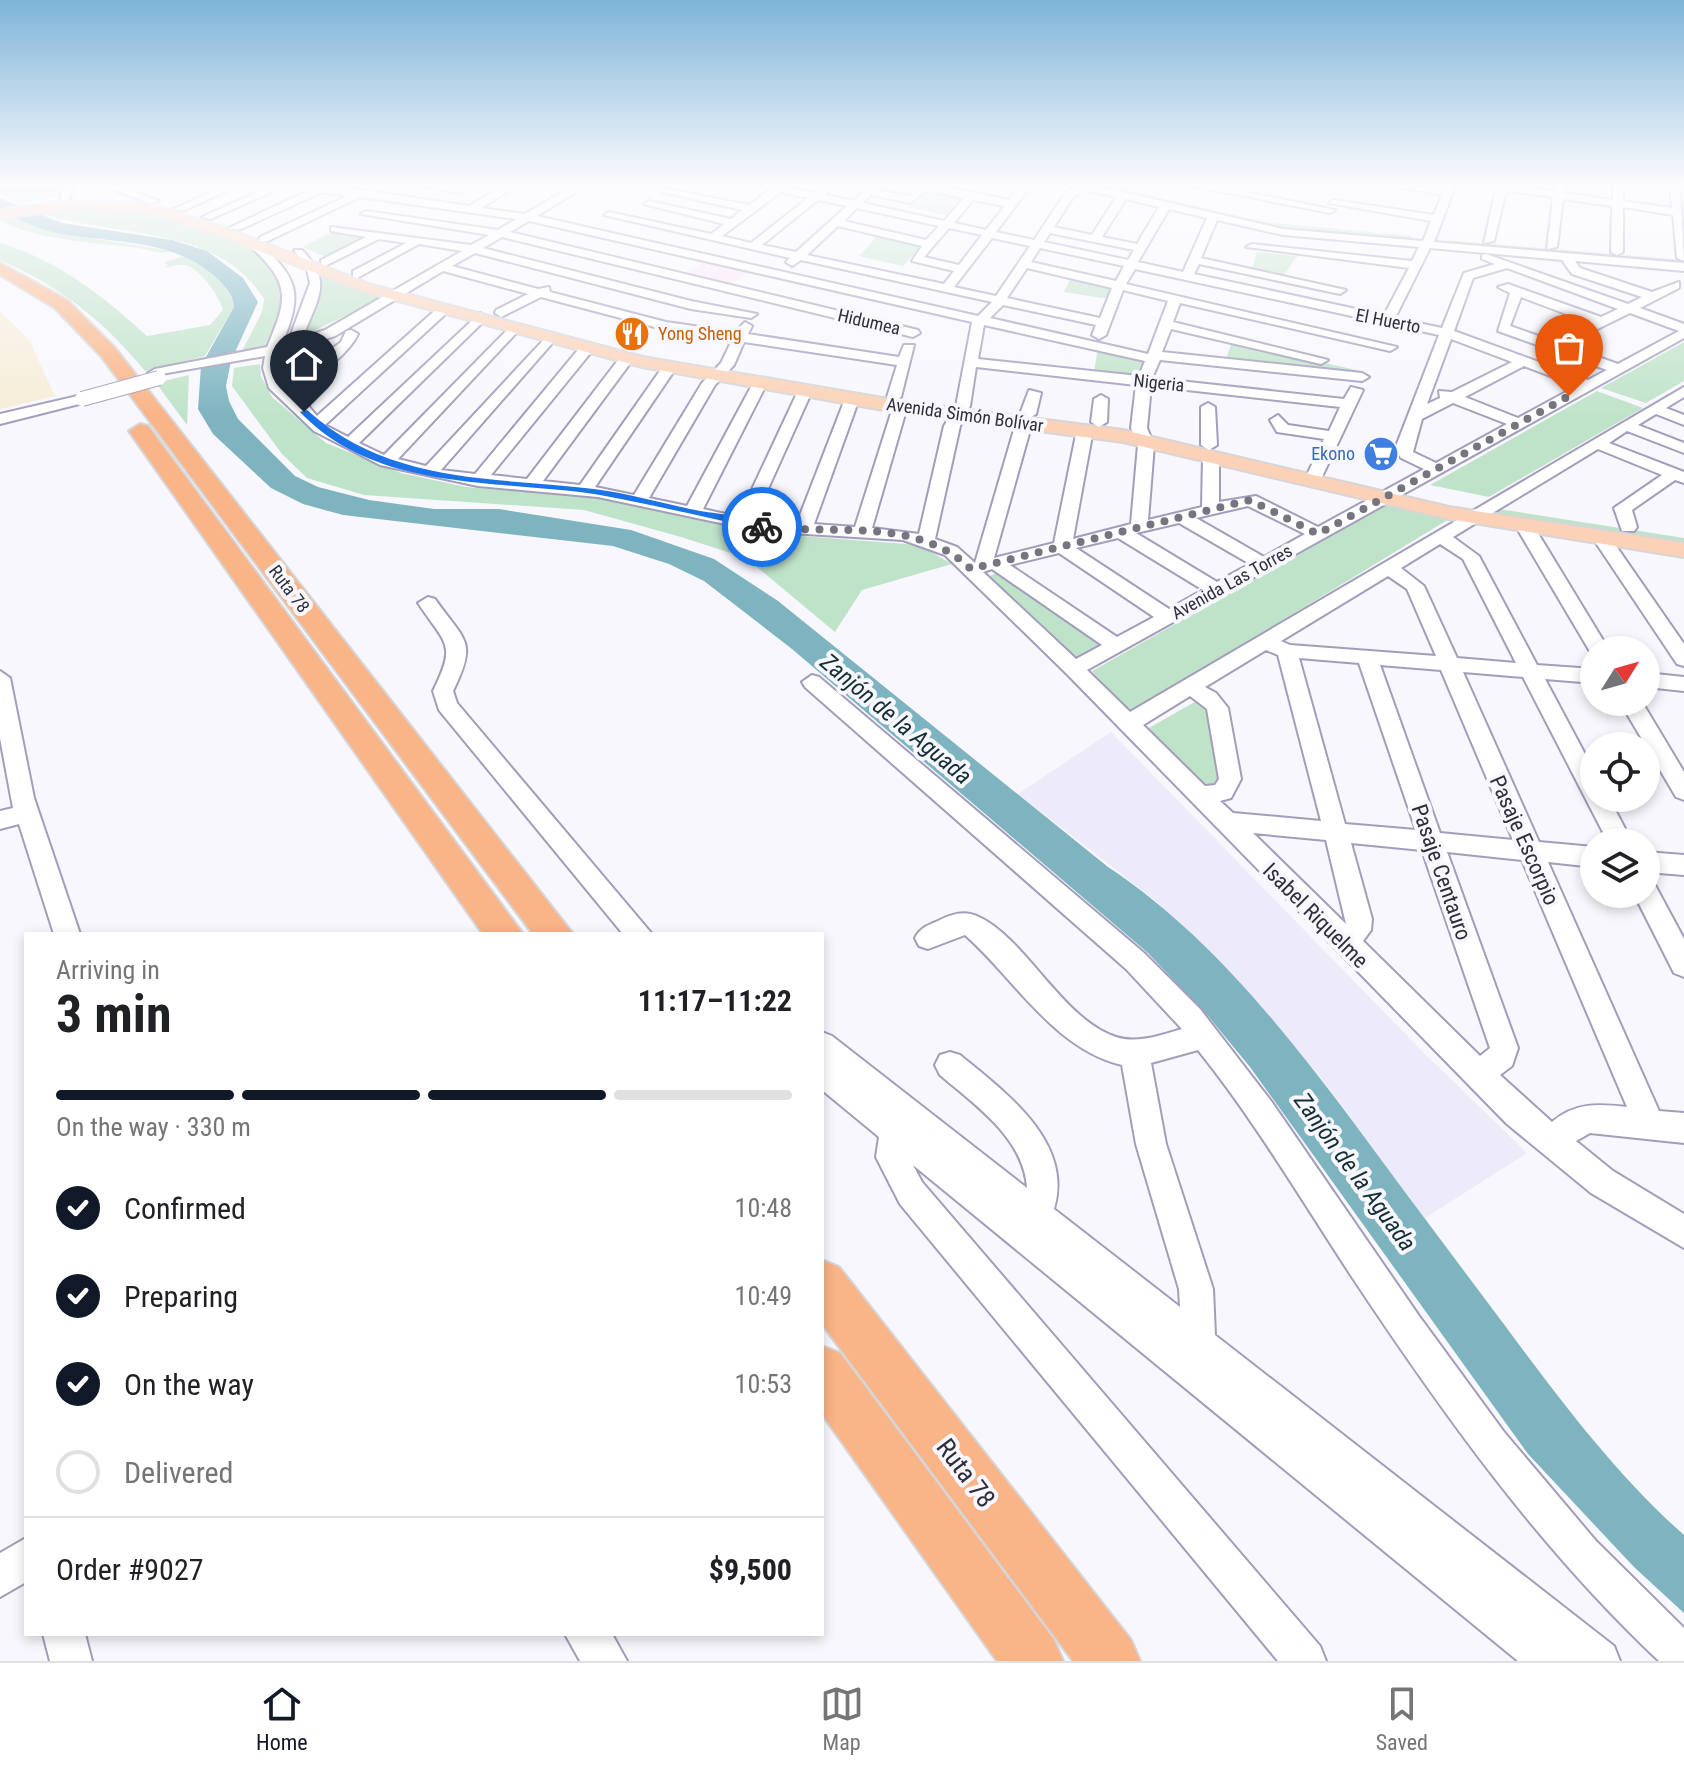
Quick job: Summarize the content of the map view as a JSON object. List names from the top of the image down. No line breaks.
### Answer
{"streets":{"highway":["Ruta 78"],"main road":["Avenida Simón Bolívar"],"street":["El Huerto","Hidumea","Nigeria","Avenida Las Torres","Pasaje Escorpio","Pasaje Centauro","Isabel Riquelme"]},"crossings":[["El Huerto","Avenida Las Torres"],["Avenida Simón Bolívar","Avenida Las Torres"],["Avenida Las Torres","Isabel Riquelme"],["Pasaje Centauro","Isabel Riquelme"]],"water":["Zanjón de la Aguada"],"places":{"restaurant":["Yong Sheng"],"supermarket":["Ekono"]},"north":"top right","page":{"heading":["3 min","Arriving in","11:17–11:22"],"panel":["Order #9027","$9,500"],"bar":"On the way · 330 m","list":[["Confirmed","10:48"],["Preparing","10:49"],["On the way","10:53"],"Delivered"],"tabs":["Home","Map","Saved"]}}
